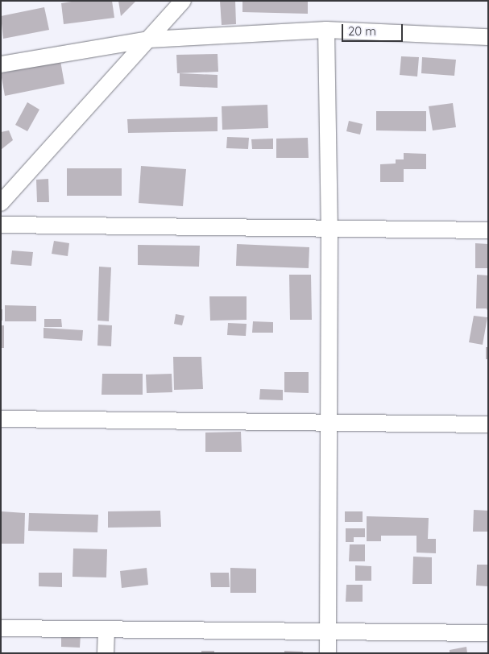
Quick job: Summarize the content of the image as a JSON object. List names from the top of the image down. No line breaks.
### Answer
{"scale_bar":"20 m"}
